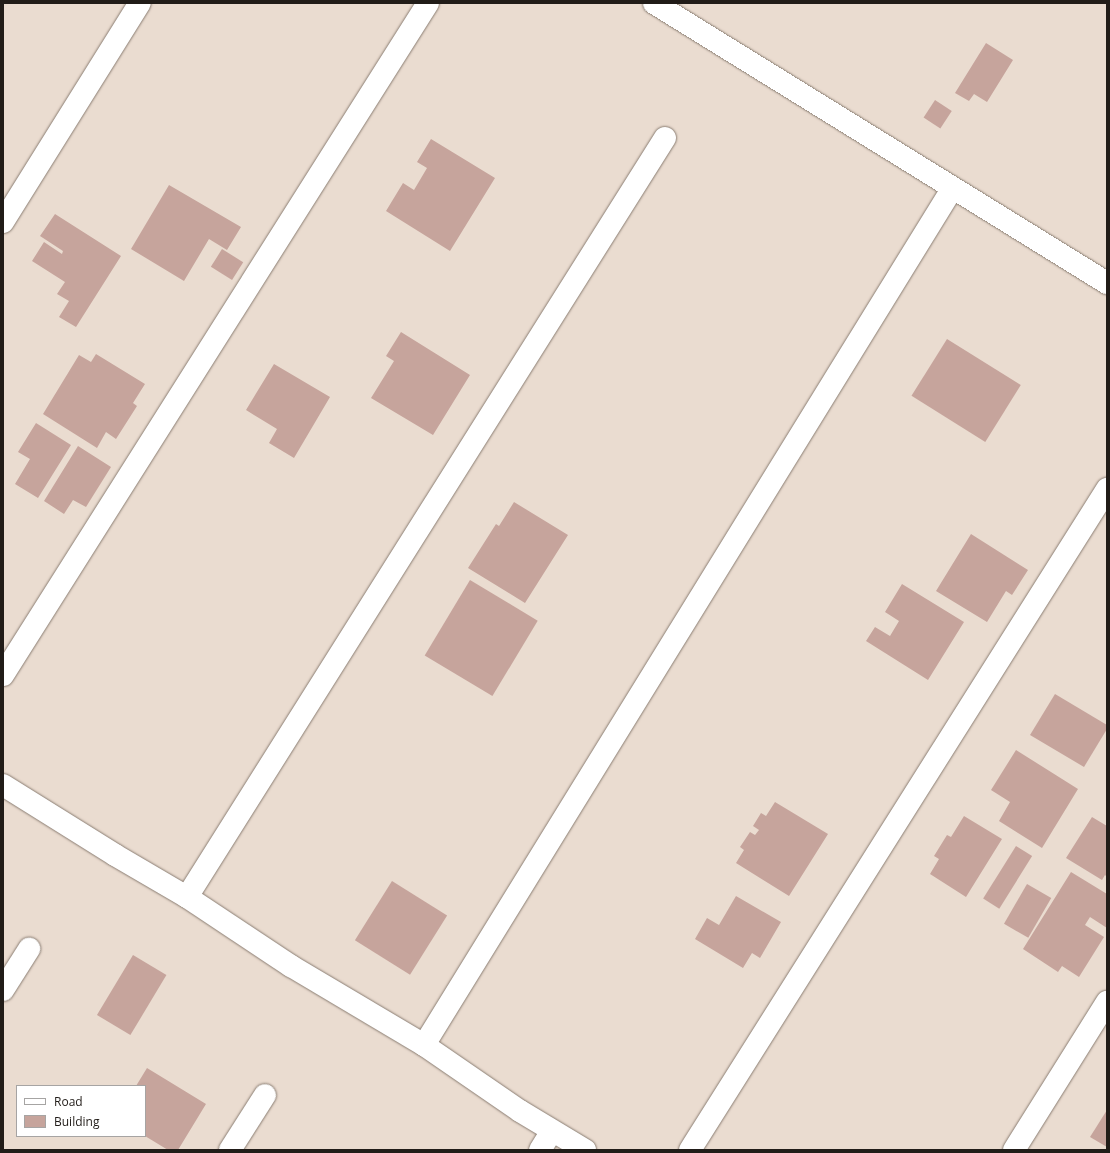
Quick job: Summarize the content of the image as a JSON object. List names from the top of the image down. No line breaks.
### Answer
{"legend":["Road","Building"]}
